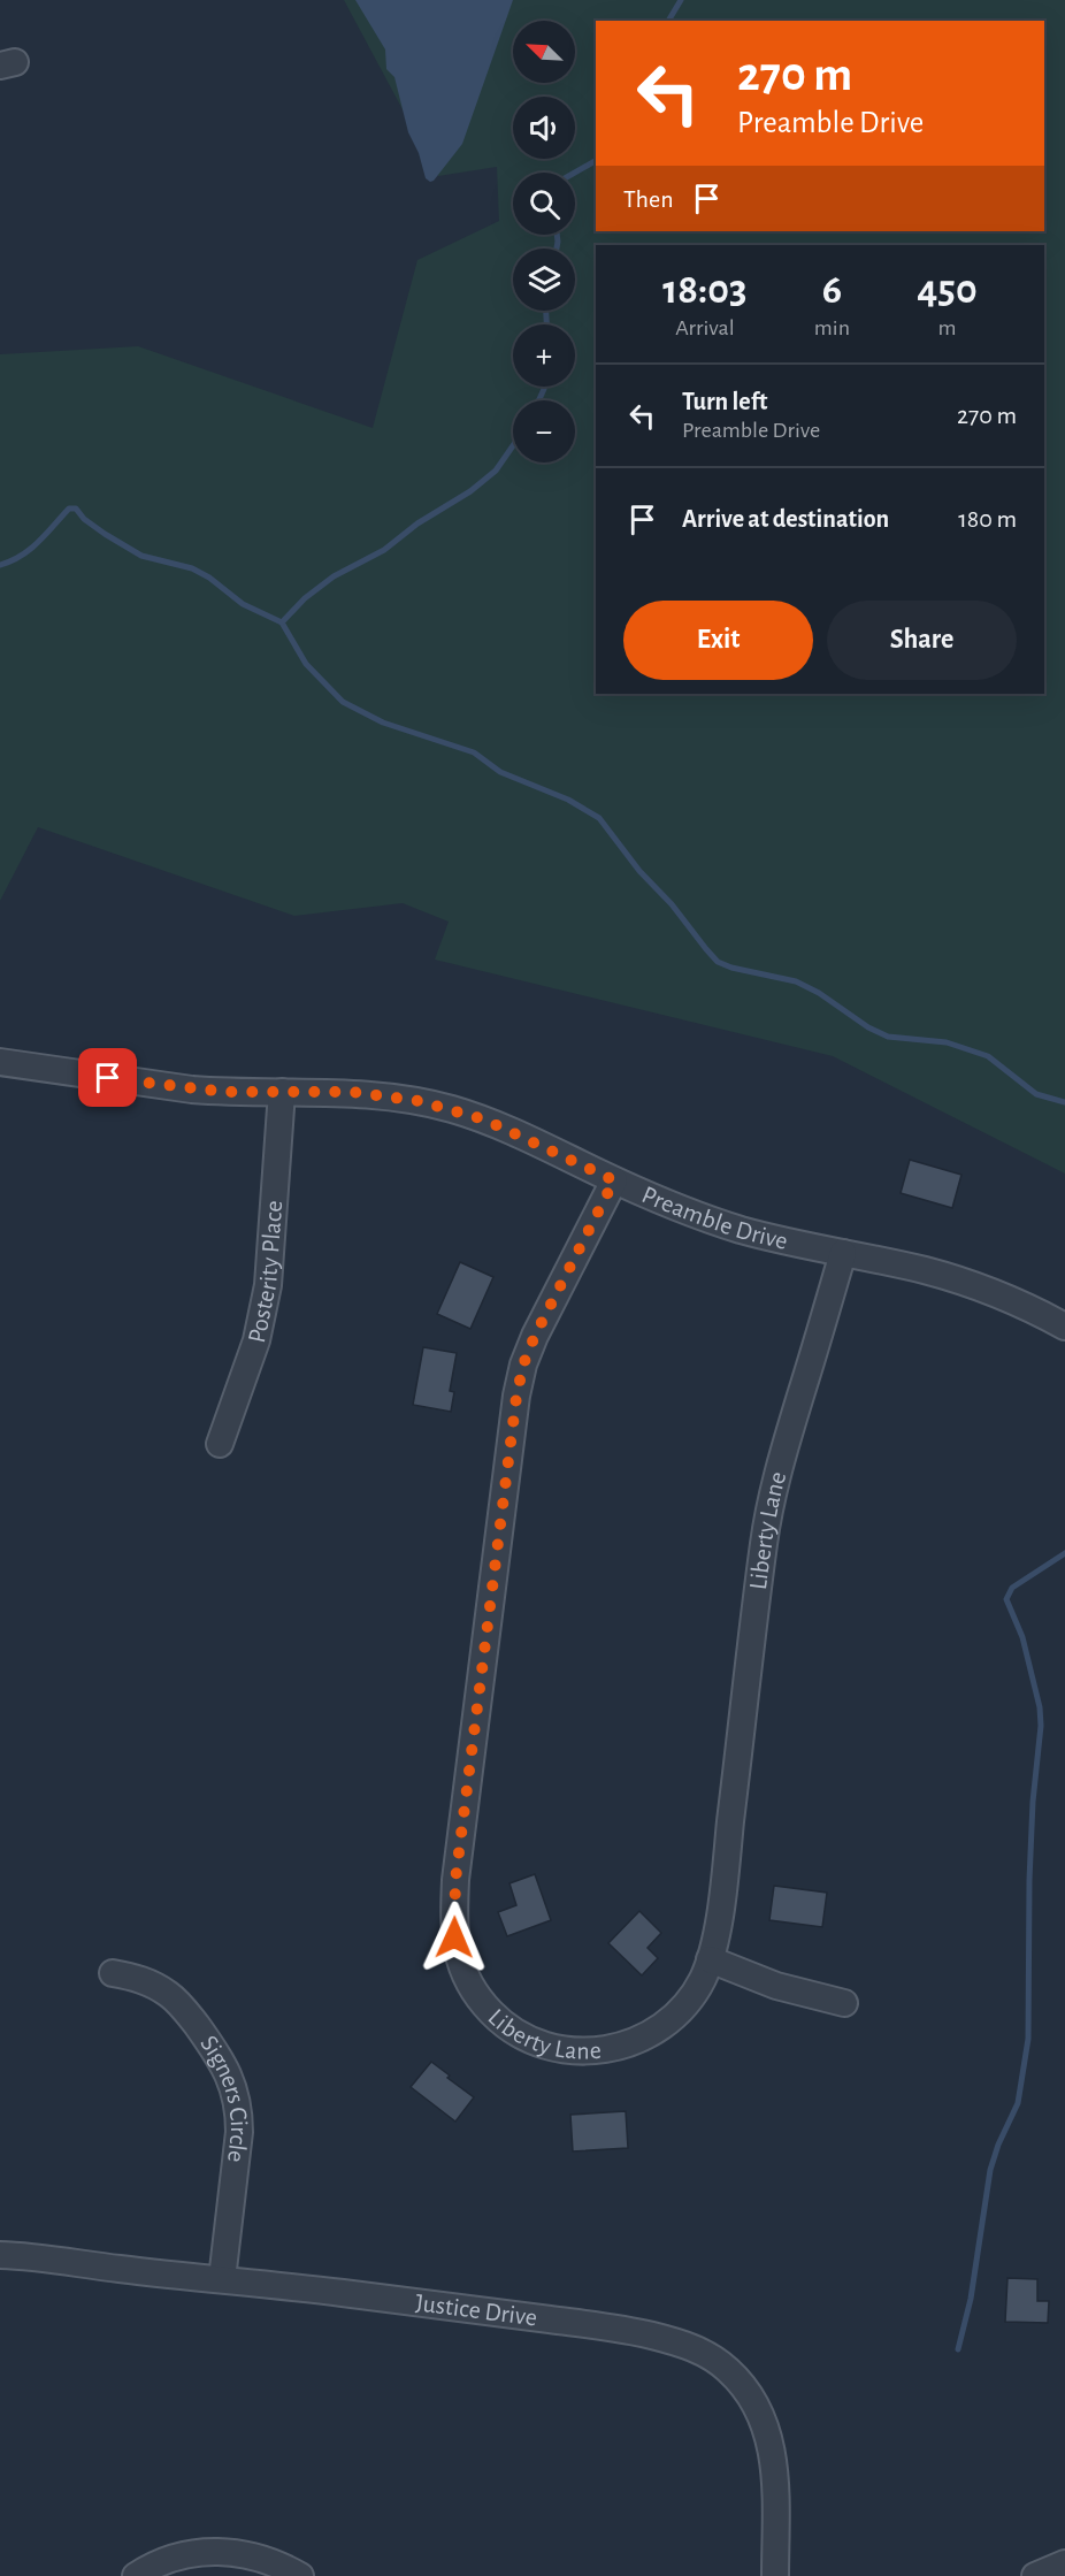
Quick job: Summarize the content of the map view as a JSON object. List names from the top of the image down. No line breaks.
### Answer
{"streets":{"street":["Preamble Drive","Posterity Place","Liberty Lane","Signers Circle","Justice Drive"]},"crossings":[["Preamble Drive","Posterity Place"],["Preamble Drive","Liberty Lane"],["Signers Circle","Justice Drive"]],"north":"top left","page":{"map_buttons":["+","−"],"turn":["270 m","Preamble Drive"],"then":"Then","eta":["18:03","Arrival","6","min","450","m"],"list":[{"name":"Turn left","note":"Preamble Drive","value":"270 m"},{"name":"Arrive at destination","value":"180 m"}],"buttons":["Exit","Share"]}}
